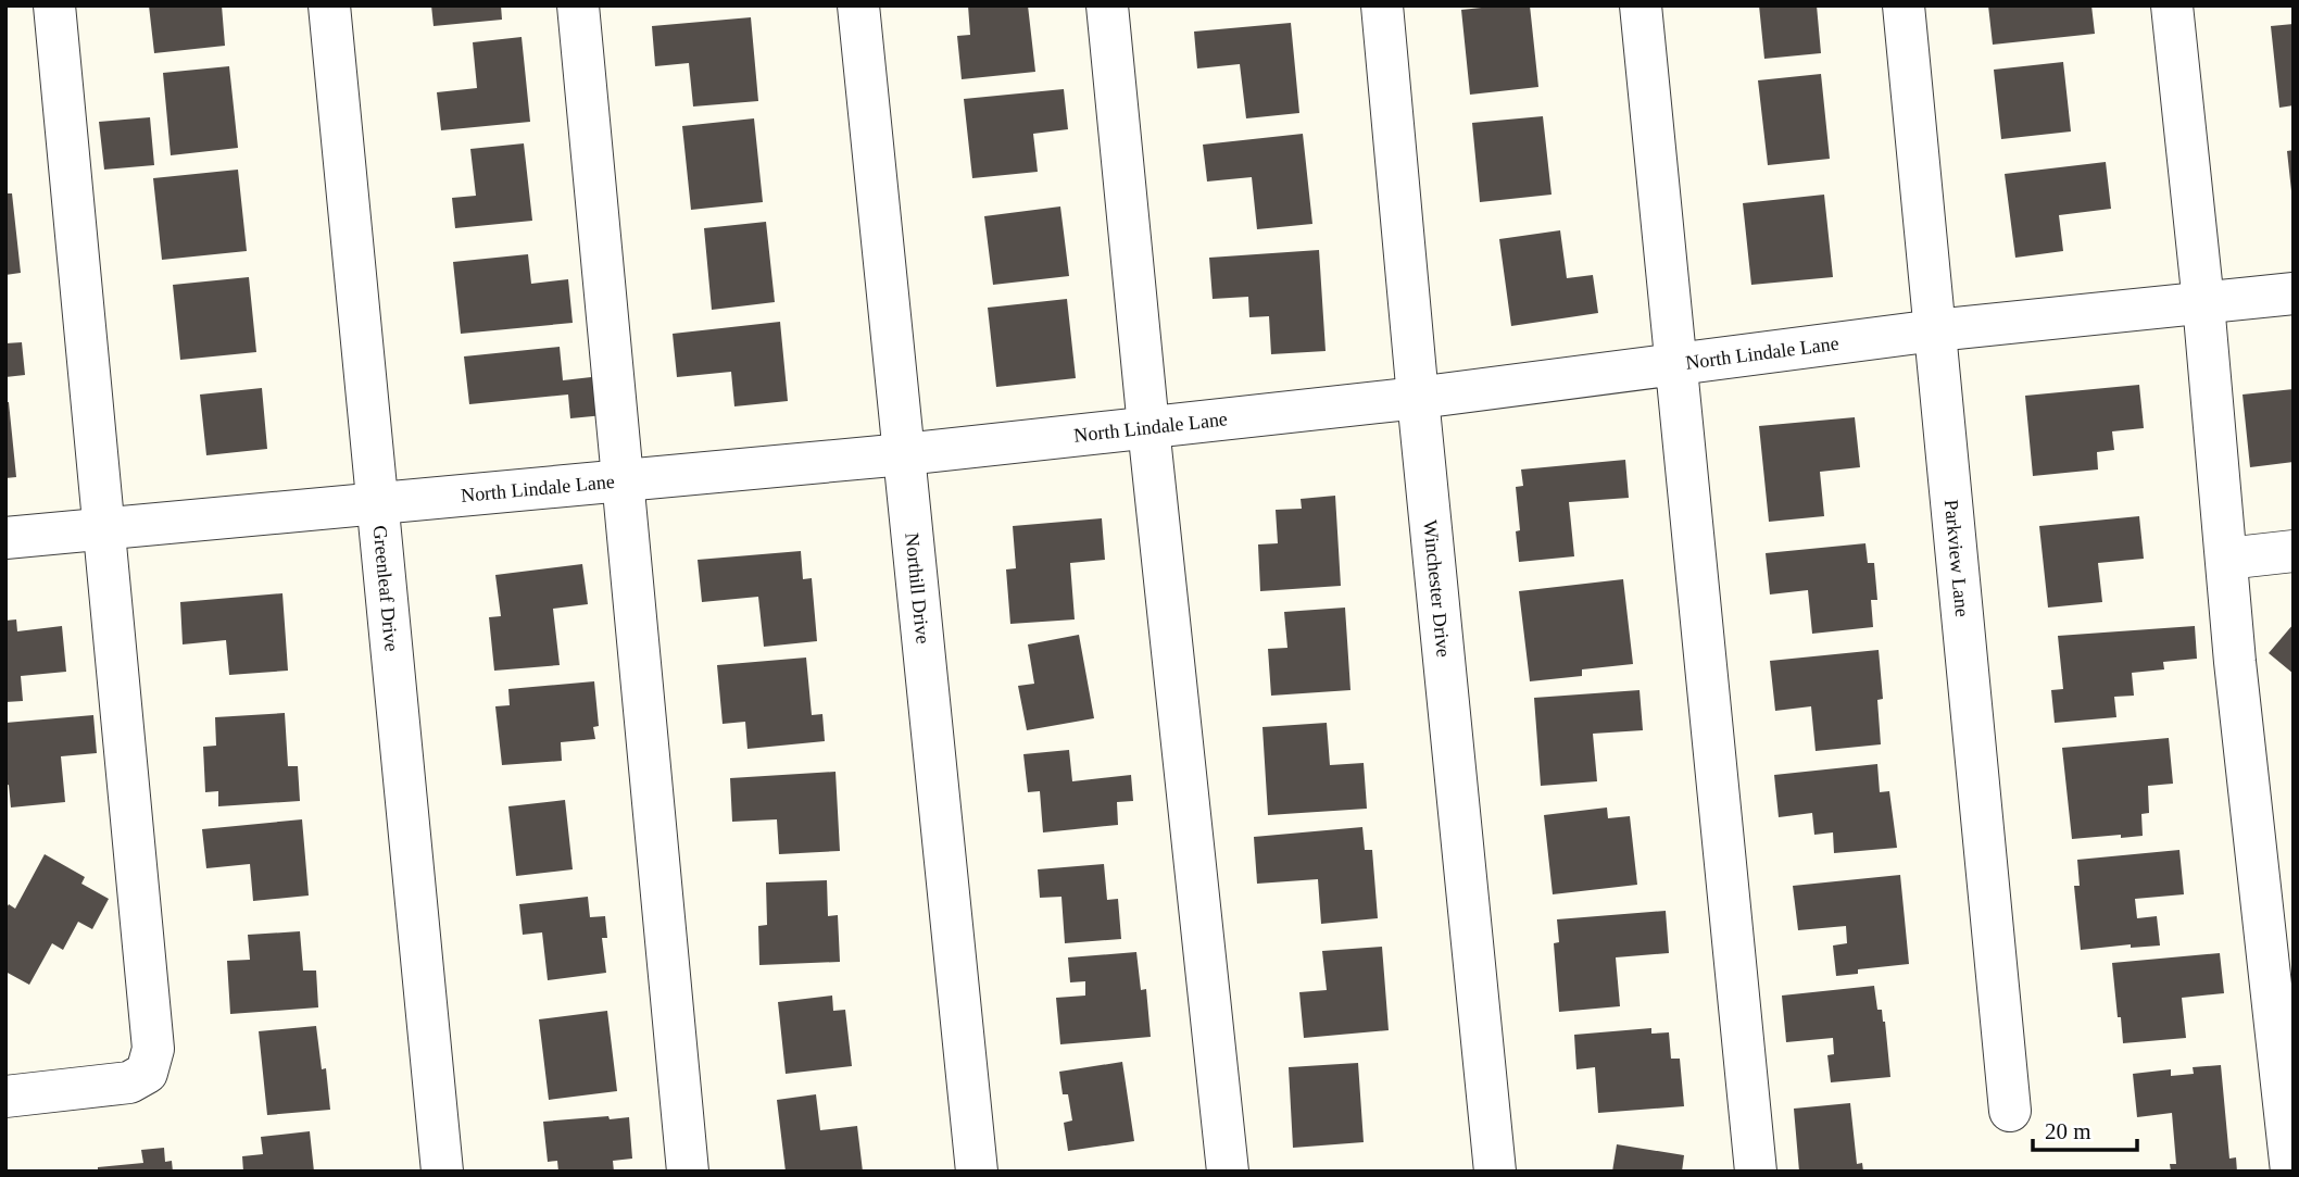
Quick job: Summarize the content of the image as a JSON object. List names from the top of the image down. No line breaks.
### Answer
{"streets":{"street":["North Lindale Lane","Parkview Lane","Greenleaf Drive","Northill Drive","Winchester Drive"]},"crossings":[["North Lindale Lane","Parkview Lane"],["North Lindale Lane","Greenleaf Drive"],["North Lindale Lane","Northill Drive"],["North Lindale Lane","Winchester Drive"]],"scale_bar":"20 m"}
